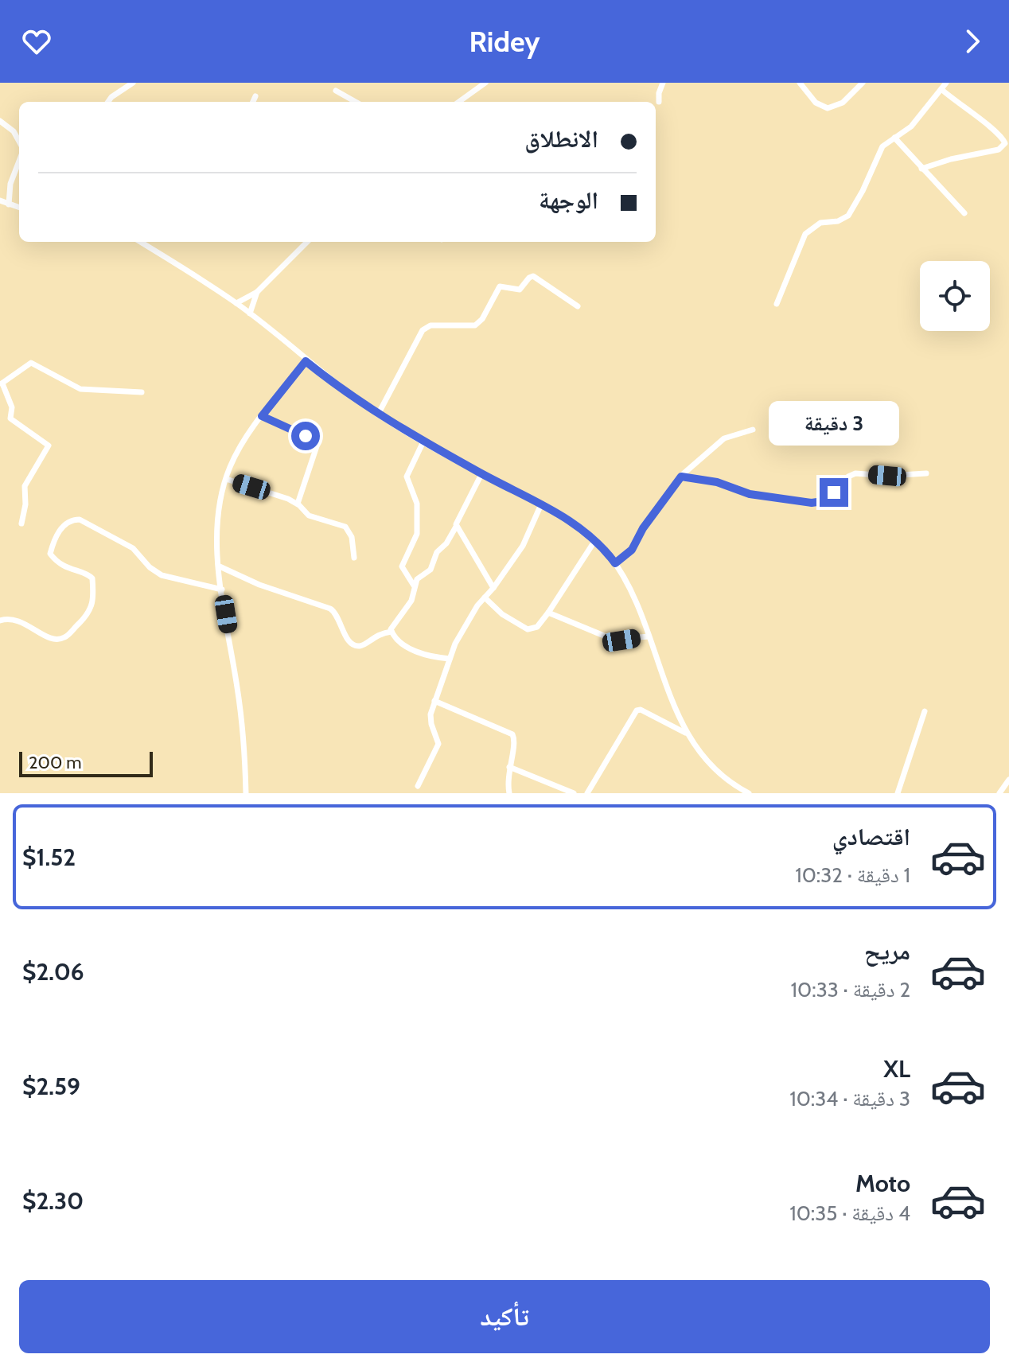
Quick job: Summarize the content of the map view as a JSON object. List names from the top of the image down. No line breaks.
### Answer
{"scale_bar":"200 m","page":{"header":"Ridey","banner":["الانطلاق","الوجهة"],"bubble":"3 دقيقة","scale":"200 m","list":[{"name":"اقتصادي","note":"1 دقيقة · 10:32","value":"$1.52"},{"name":"مريح","note":"2 دقيقة · 10:33","value":"$2.06"},{"name":"XL","note":"3 دقيقة · 10:34","value":"$2.59"},{"name":"Moto","note":"4 دقيقة · 10:35","value":"$2.30"}],"buttons":"تأكيد"}}
